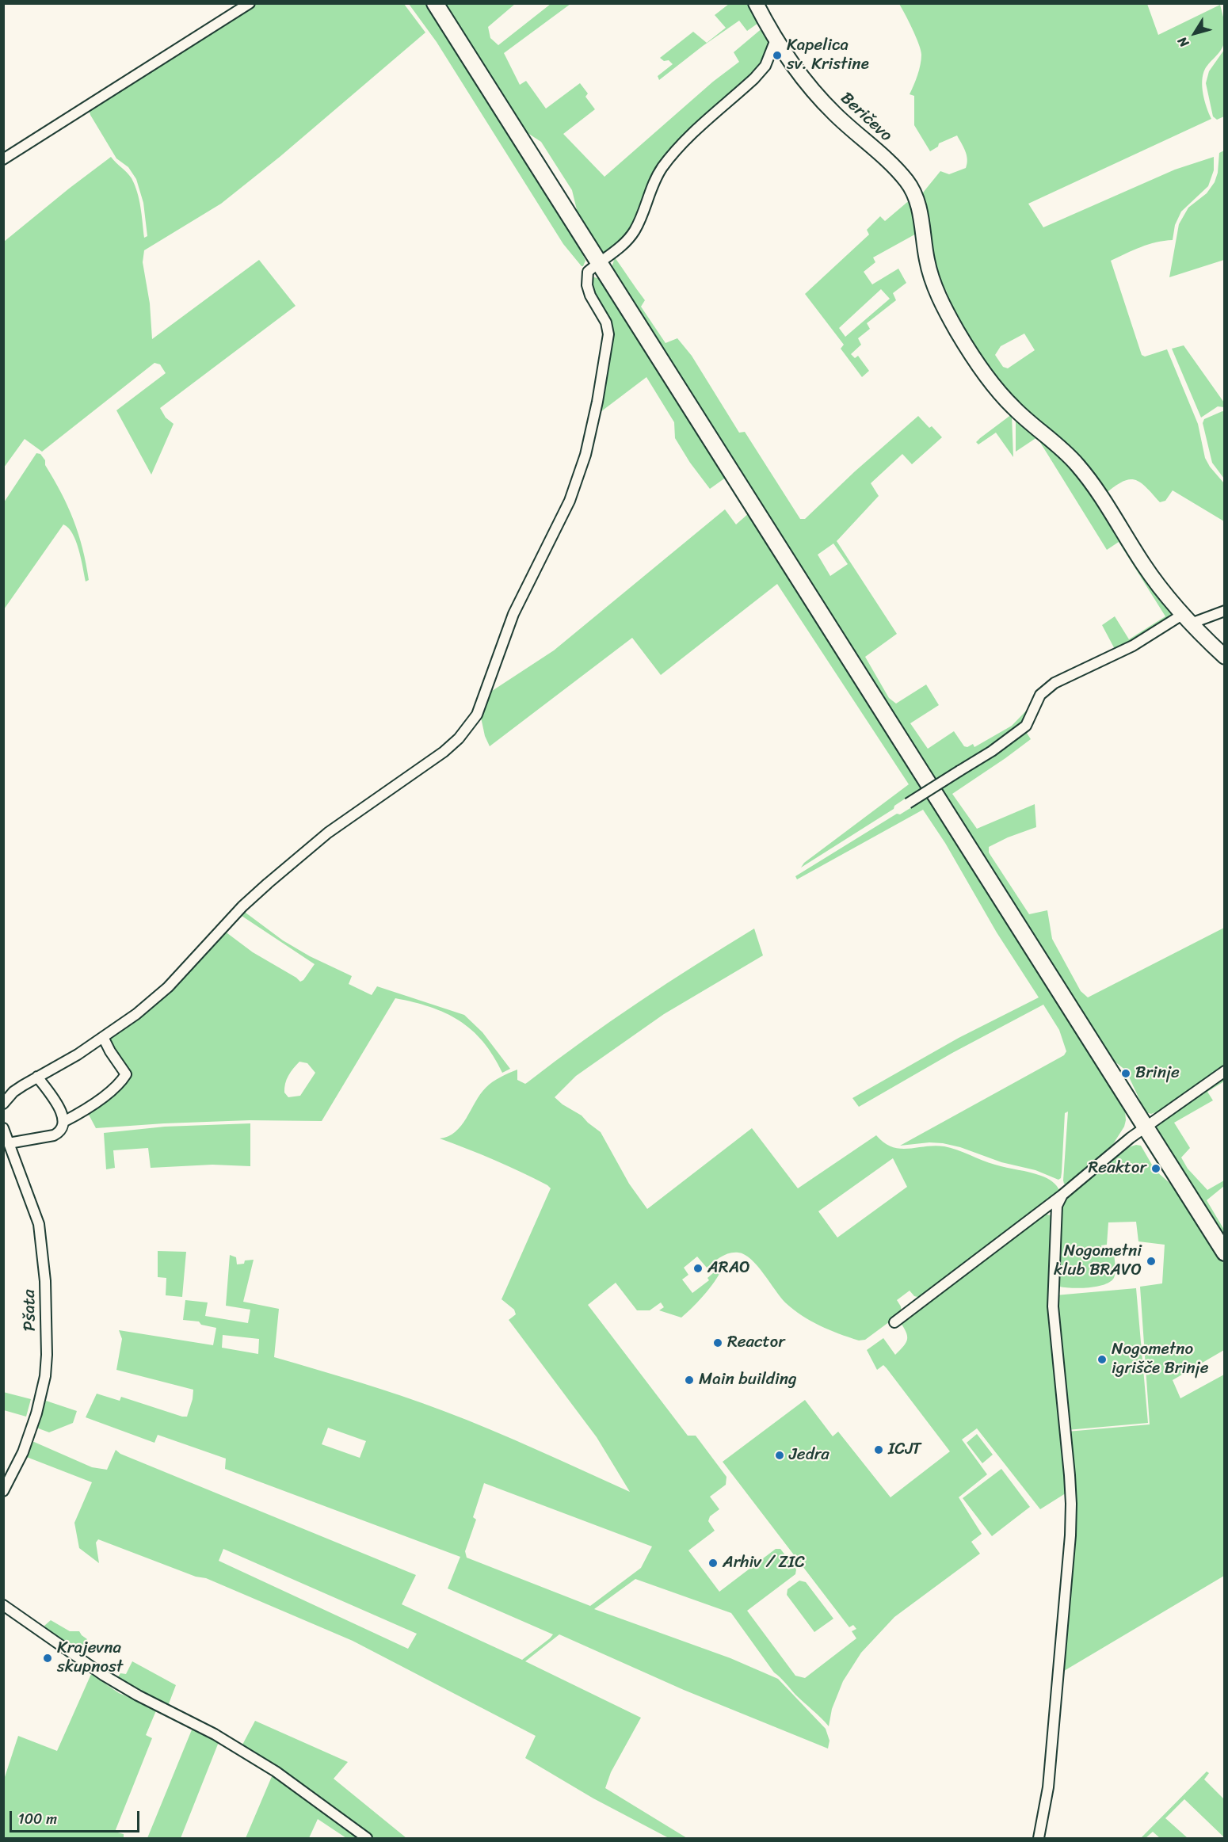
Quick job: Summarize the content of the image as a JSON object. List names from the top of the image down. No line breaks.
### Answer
{"streets":{"street":["Beričevo","Pšata"]},"places":["Kapelica sv. Kristine","Brinje","Reaktor","Nogometni klub BRAVO","ARAO","Reactor","Nogometno igrišče Brinje","Main building","ICJT","Jedra","Arhiv / ZIC","Krajevna skupnost"],"scale_bar":"100 m","north":"bottom left"}
